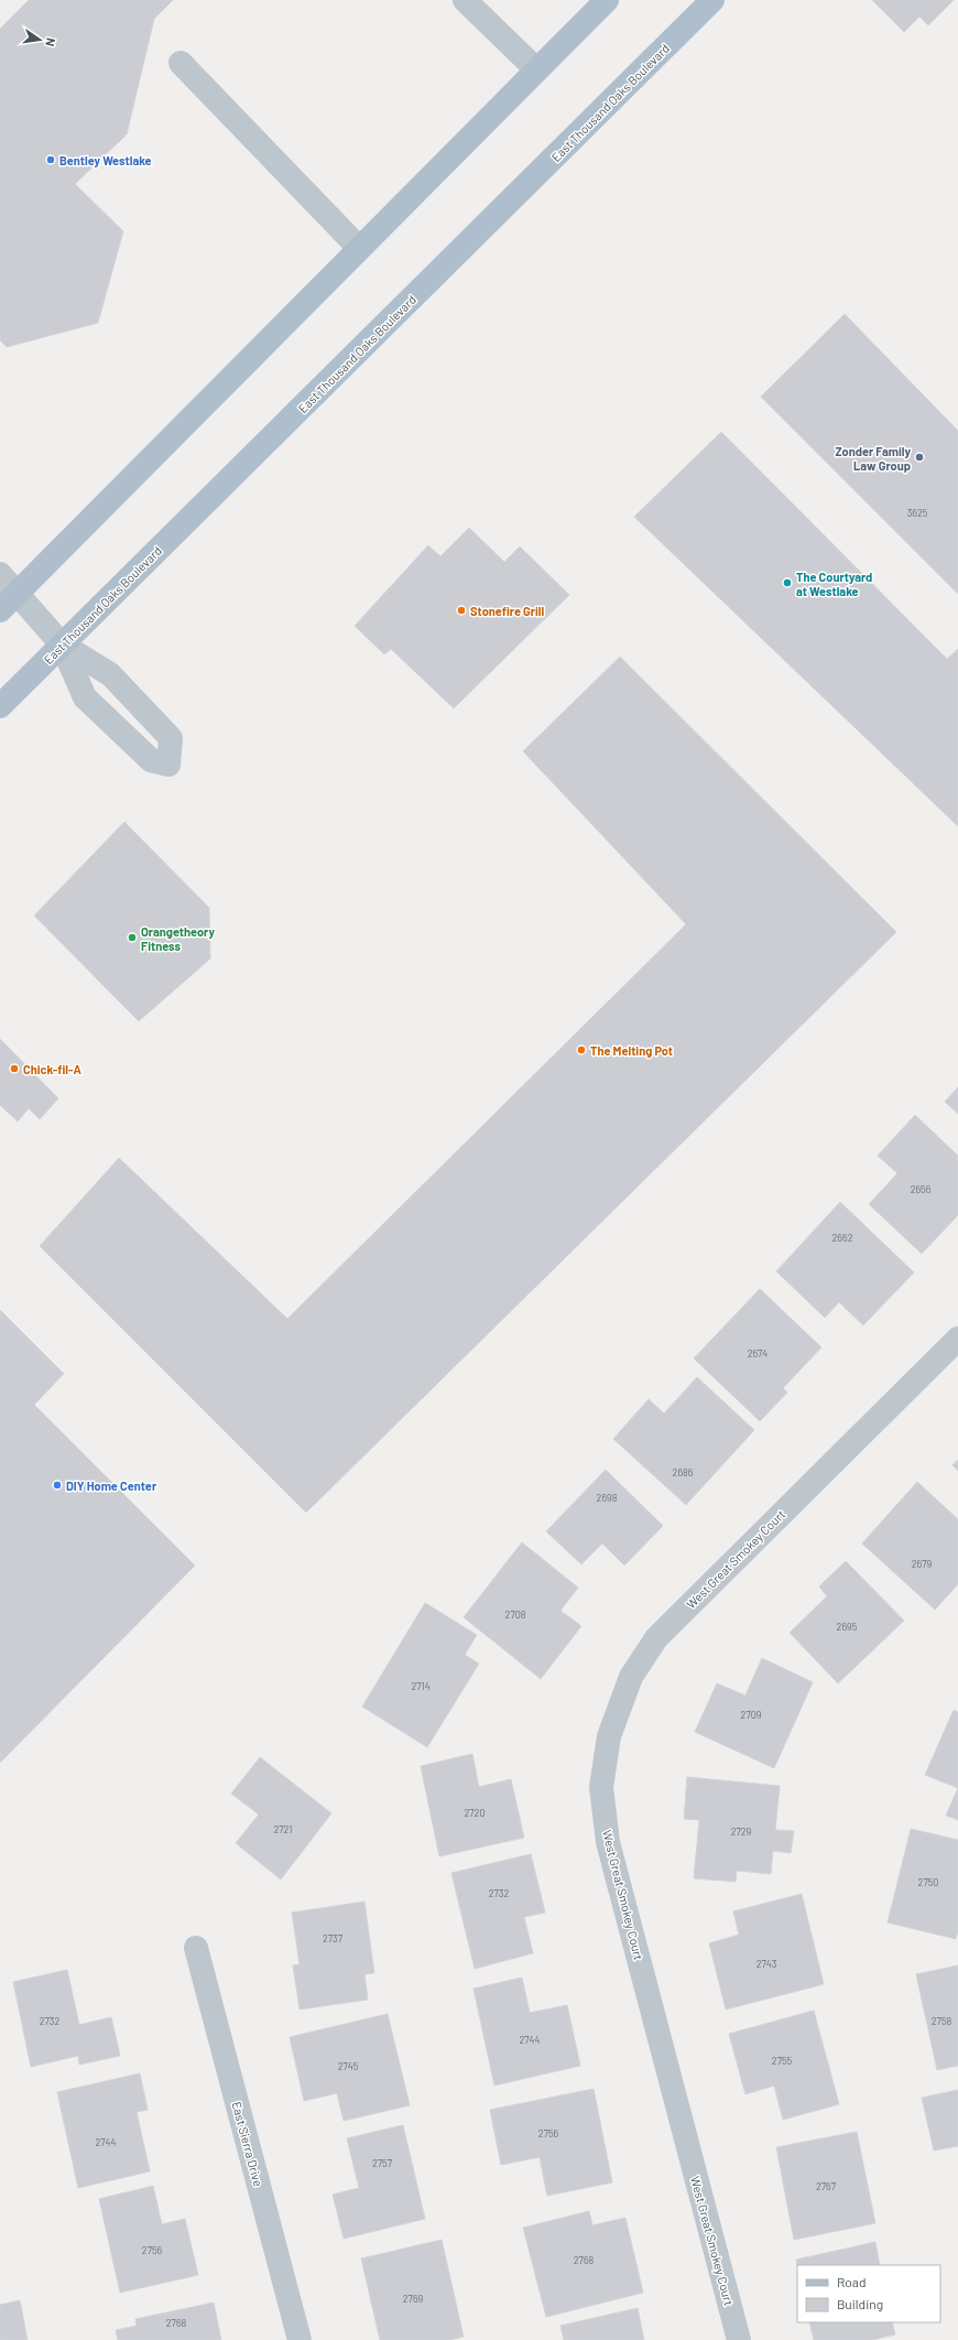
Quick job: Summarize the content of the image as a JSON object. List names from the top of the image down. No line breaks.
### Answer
{"streets":{"main road":["East Thousand Oaks Boulevard"],"street":["West Great Smokey Court","East Sierra Drive"]},"places":["Bentley Westlake","Zonder Family Law Group","The Courtyard at Westlake","Stonefire Grill","Orangetheory Fitness","The Melting Pot","Chick-fil-A","DIY Home Center"],"house_numbers":["3625","2656","2662","2674","2686","2698","2679","2708","2695","2714","2709","2720","2721","2729","2750","2732","2737","2743","2732","2758","2744","2755","2745","2756","2744","2757","2767","2756","2768","2769","2768"],"legend":["Road","Building"],"north":"right"}
